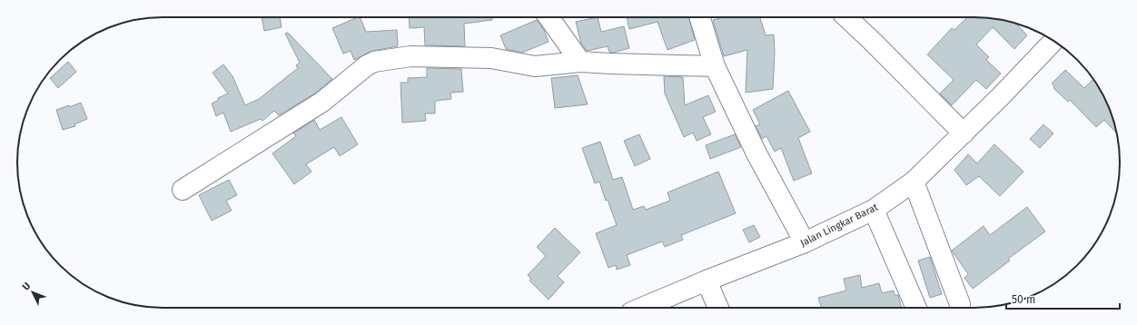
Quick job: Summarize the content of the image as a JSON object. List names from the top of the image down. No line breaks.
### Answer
{"streets":{"main road":["Jalan Lingkar Barat"]},"scale_bar":"50 m","north":"top left"}
